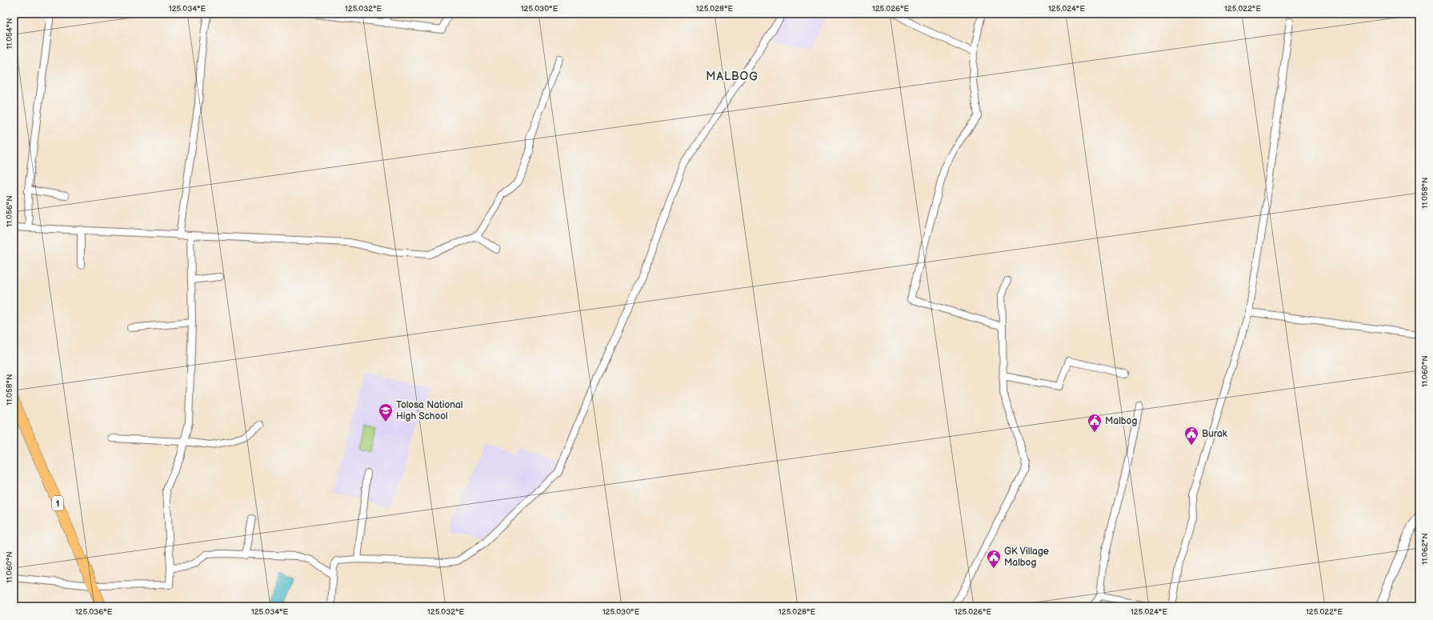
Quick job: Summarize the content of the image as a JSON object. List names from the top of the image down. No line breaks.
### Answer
{"streets":{"highway":["1"]},"districts":["MALBOG"],"places":{"school or university":["Tolosa National High School"],"public building":["Malbog","Burak","GK Village Malbog"]},"coordinates":["125.034°E","125.032°E","125.030°E","125.028°E","125.026°E","125.024°E","125.022°E","11.054°N","11.058°N","11.056°N","11.060°N","11.062°N","125.036°E"]}
